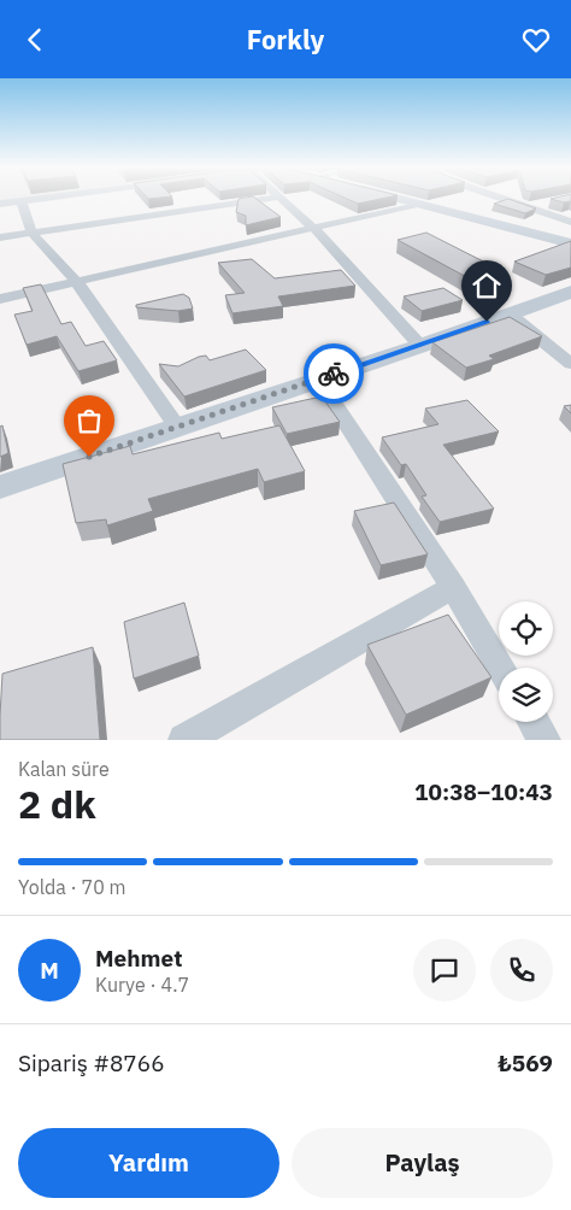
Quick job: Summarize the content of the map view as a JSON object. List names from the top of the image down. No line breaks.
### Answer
{"page":{"header":"Forkly","heading":["2 dk","Kalan süre","10:38–10:43"],"panel":["Mehmet","Kurye · 4.7","Sipariş #8766","₺569"],"bar":"Yolda · 70 m","round":"M","buttons":["Yardım","Paylaş"]}}
